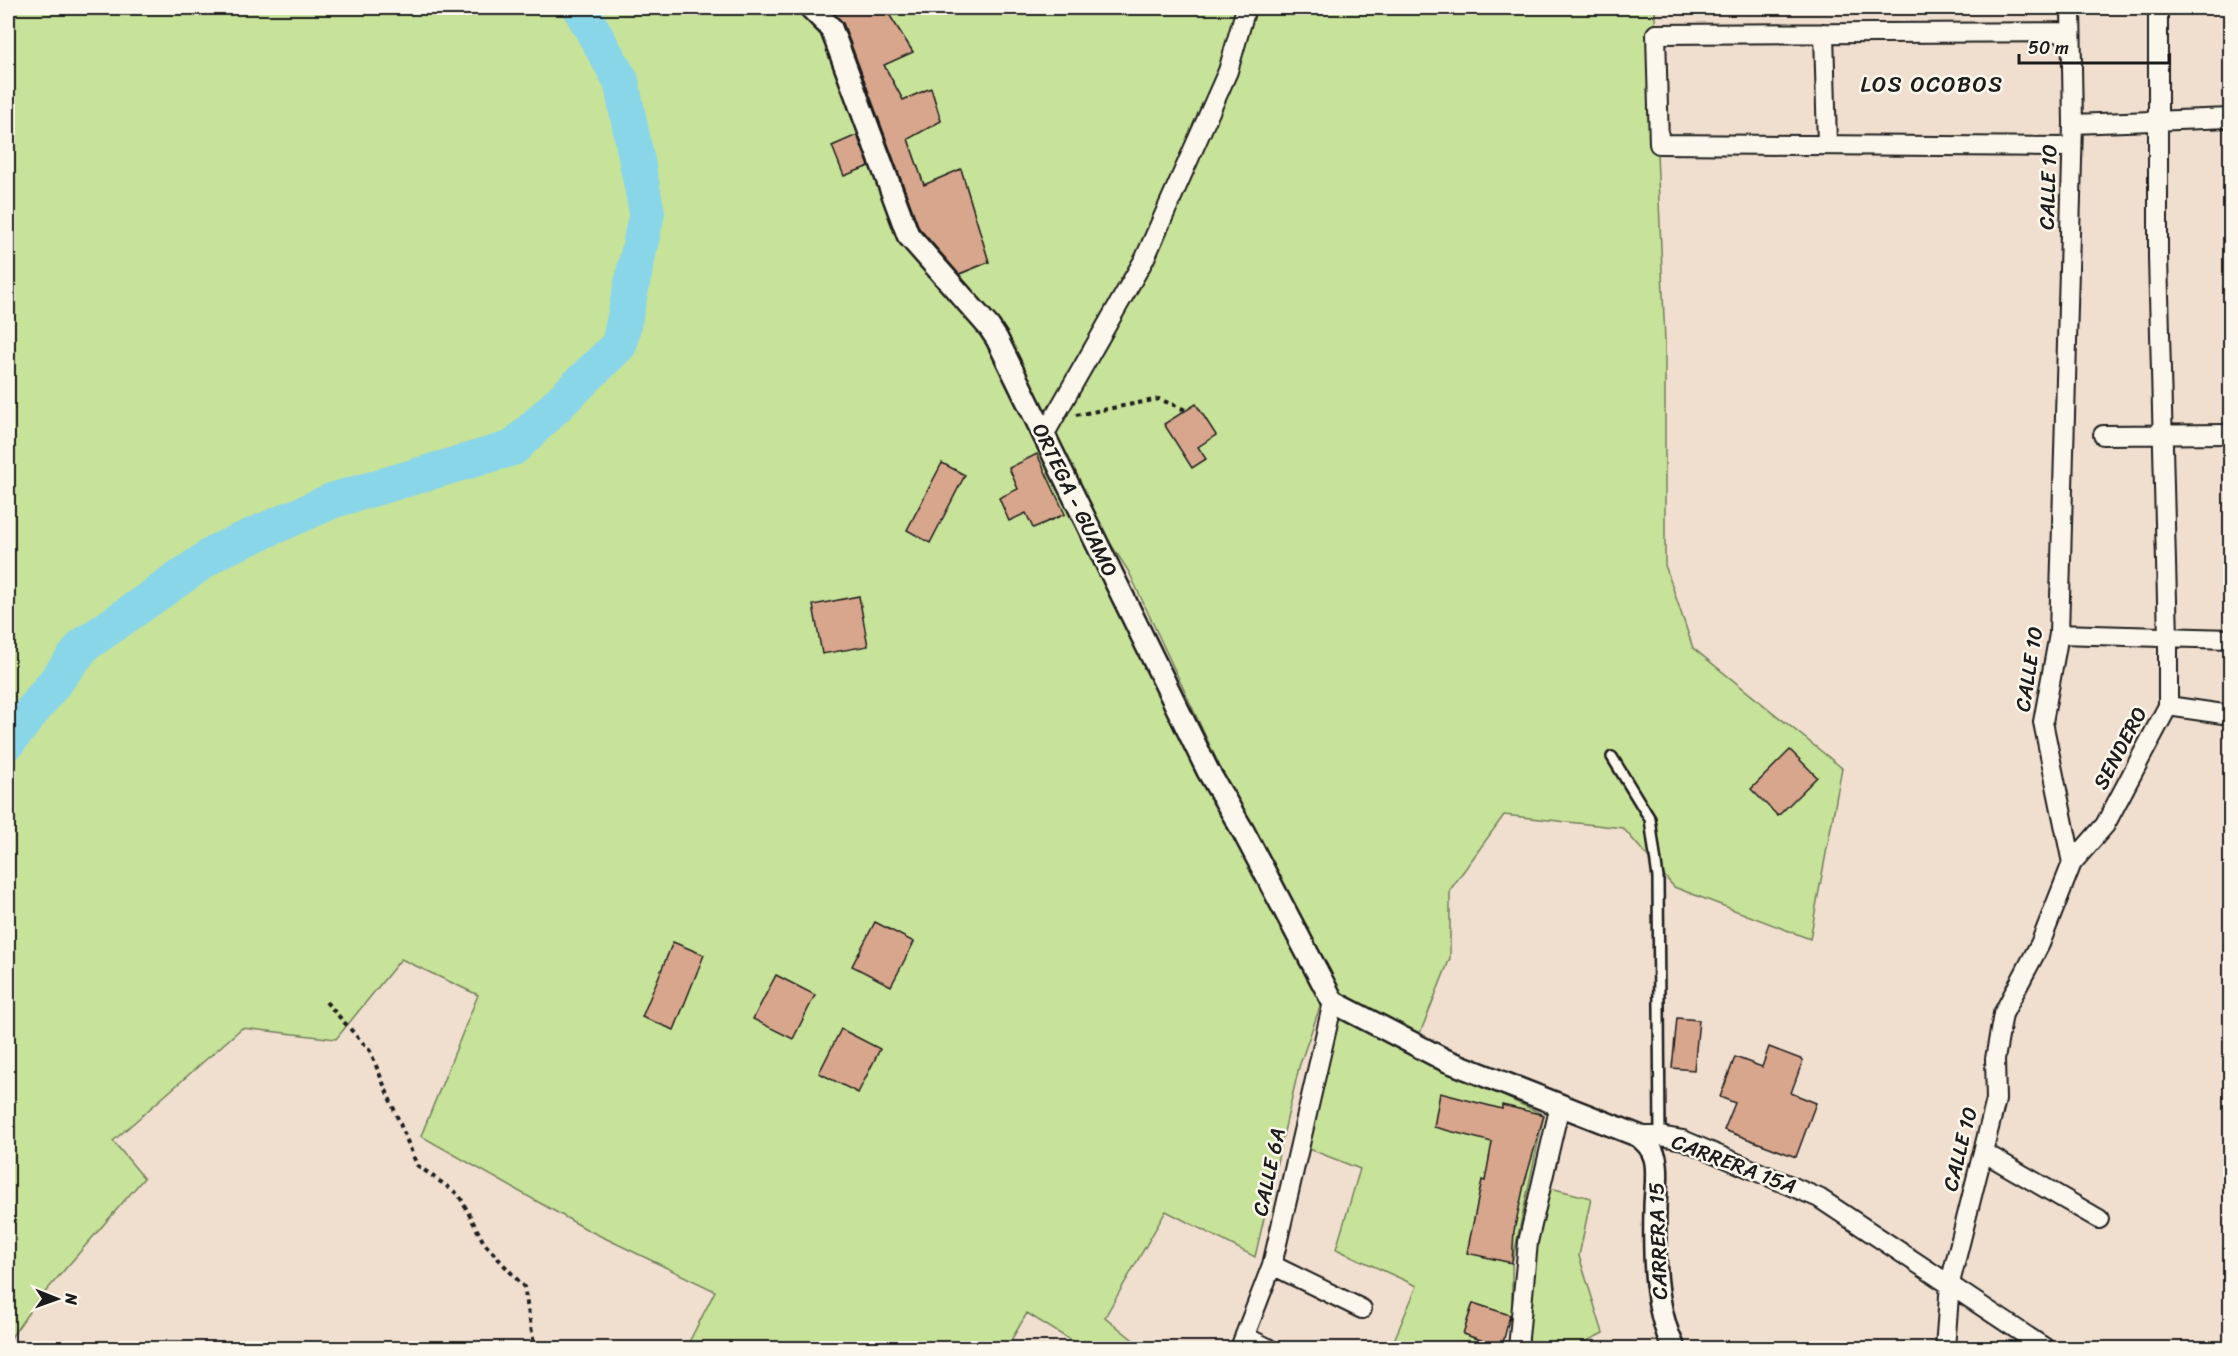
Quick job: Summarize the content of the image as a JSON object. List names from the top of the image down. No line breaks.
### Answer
{"streets":{"street":["CALLE 10","ORTEGA - GUAMO","SENDERO","CARRERA 15A","CALLE 6A","CARRERA 15"]},"crossings":[["CALLE 10","SENDERO"],["CALLE 10","CARRERA 15A"],["ORTEGA - GUAMO","CARRERA 15A"],["ORTEGA - GUAMO","CALLE 6A"],["CARRERA 15A","CALLE 6A"],["CARRERA 15A","CARRERA 15"]],"districts":["LOS OCOBOS"],"scale_bar":"50 m","north":"right"}
